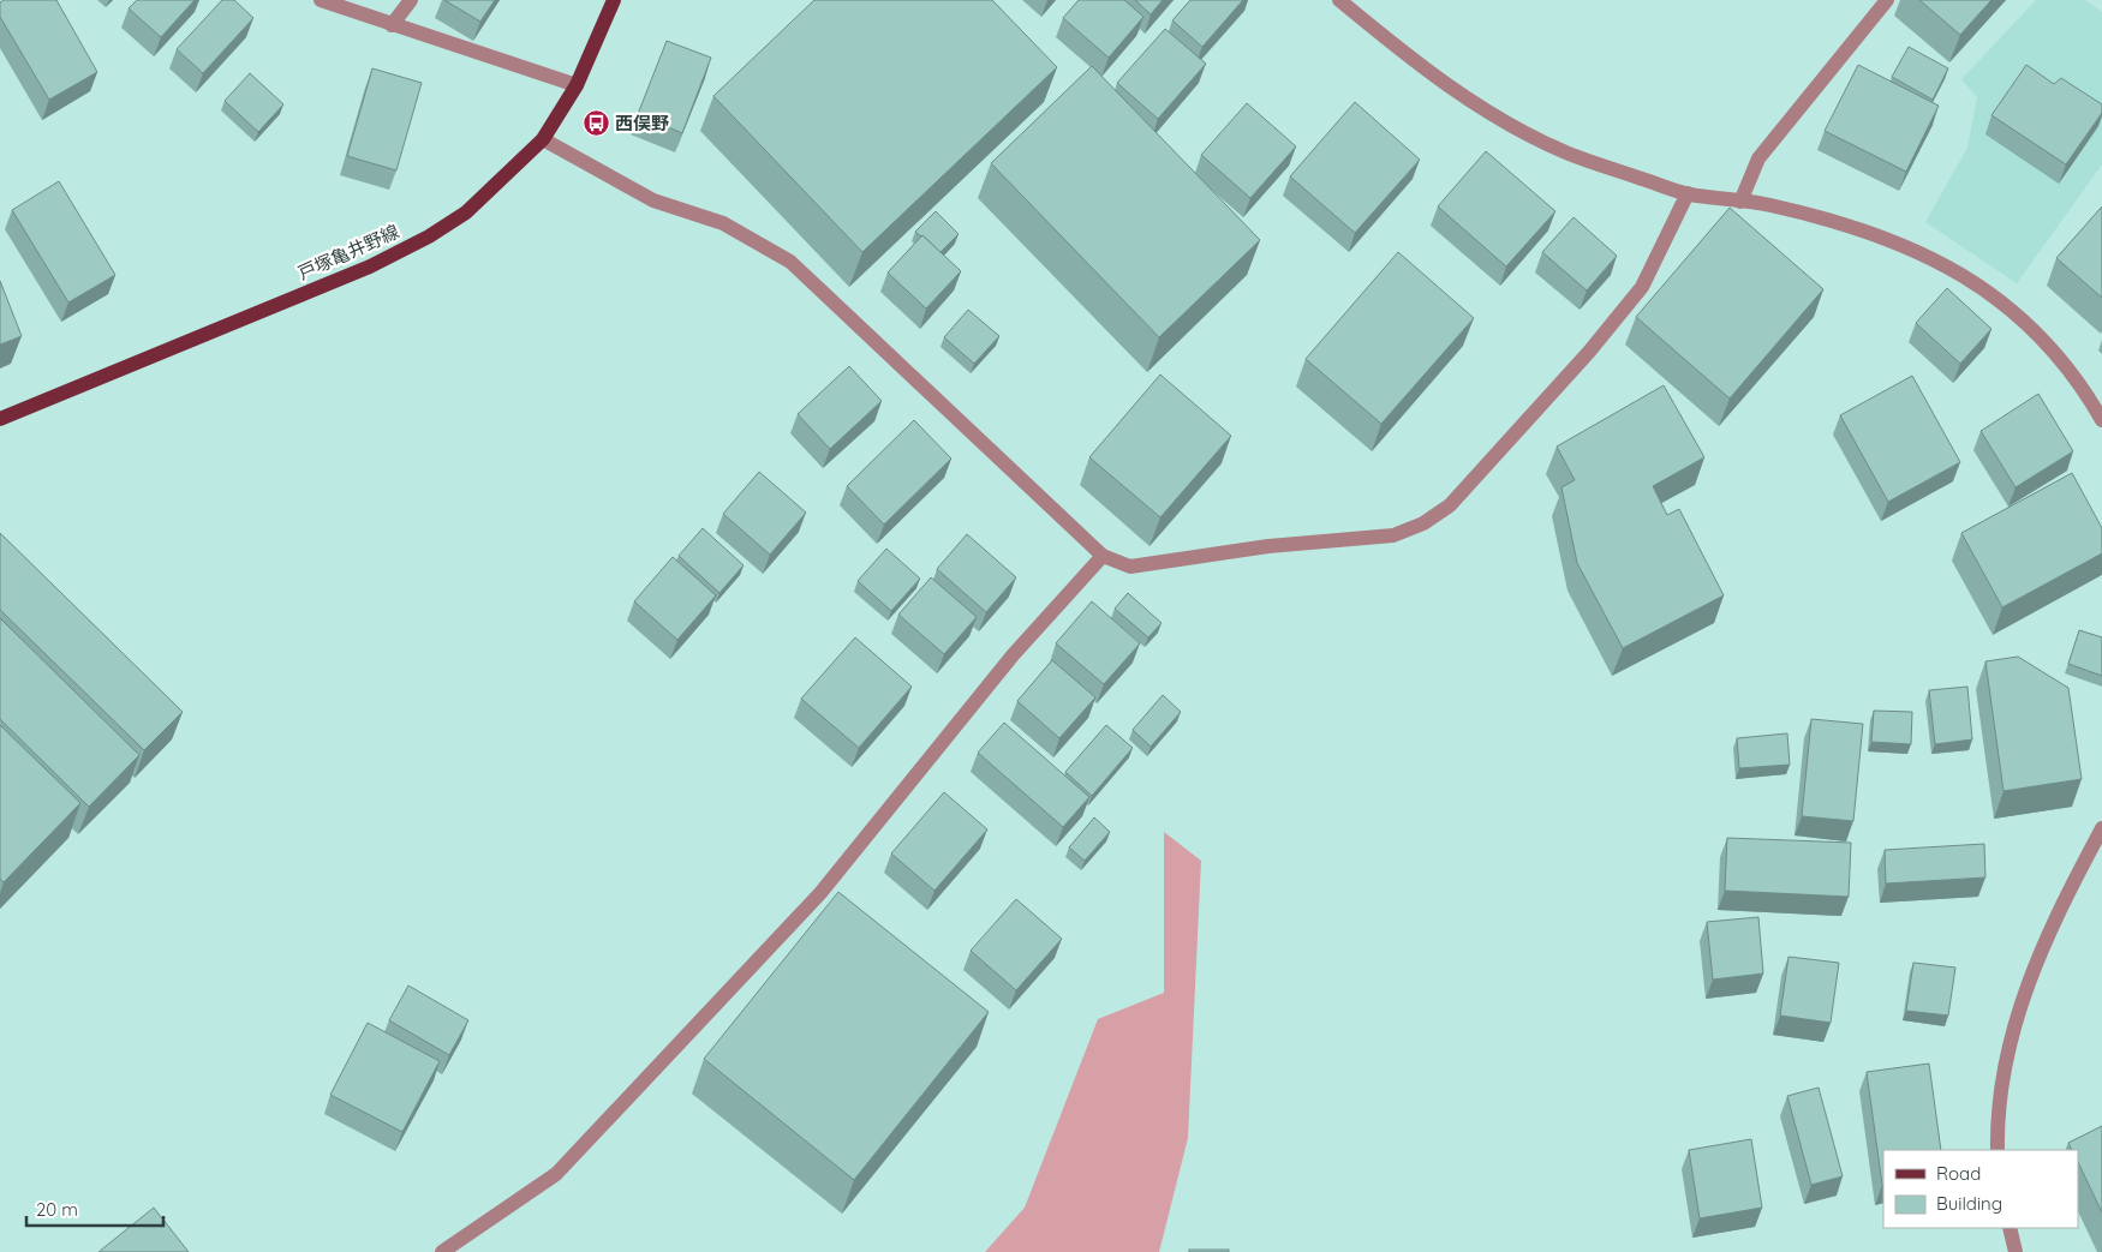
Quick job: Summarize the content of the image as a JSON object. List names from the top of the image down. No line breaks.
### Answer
{"streets":{"main road":["戸塚亀井野線"]},"places":{"bus stop":["西俣野"]},"legend":["Road","Building"],"scale_bar":"20 m"}
